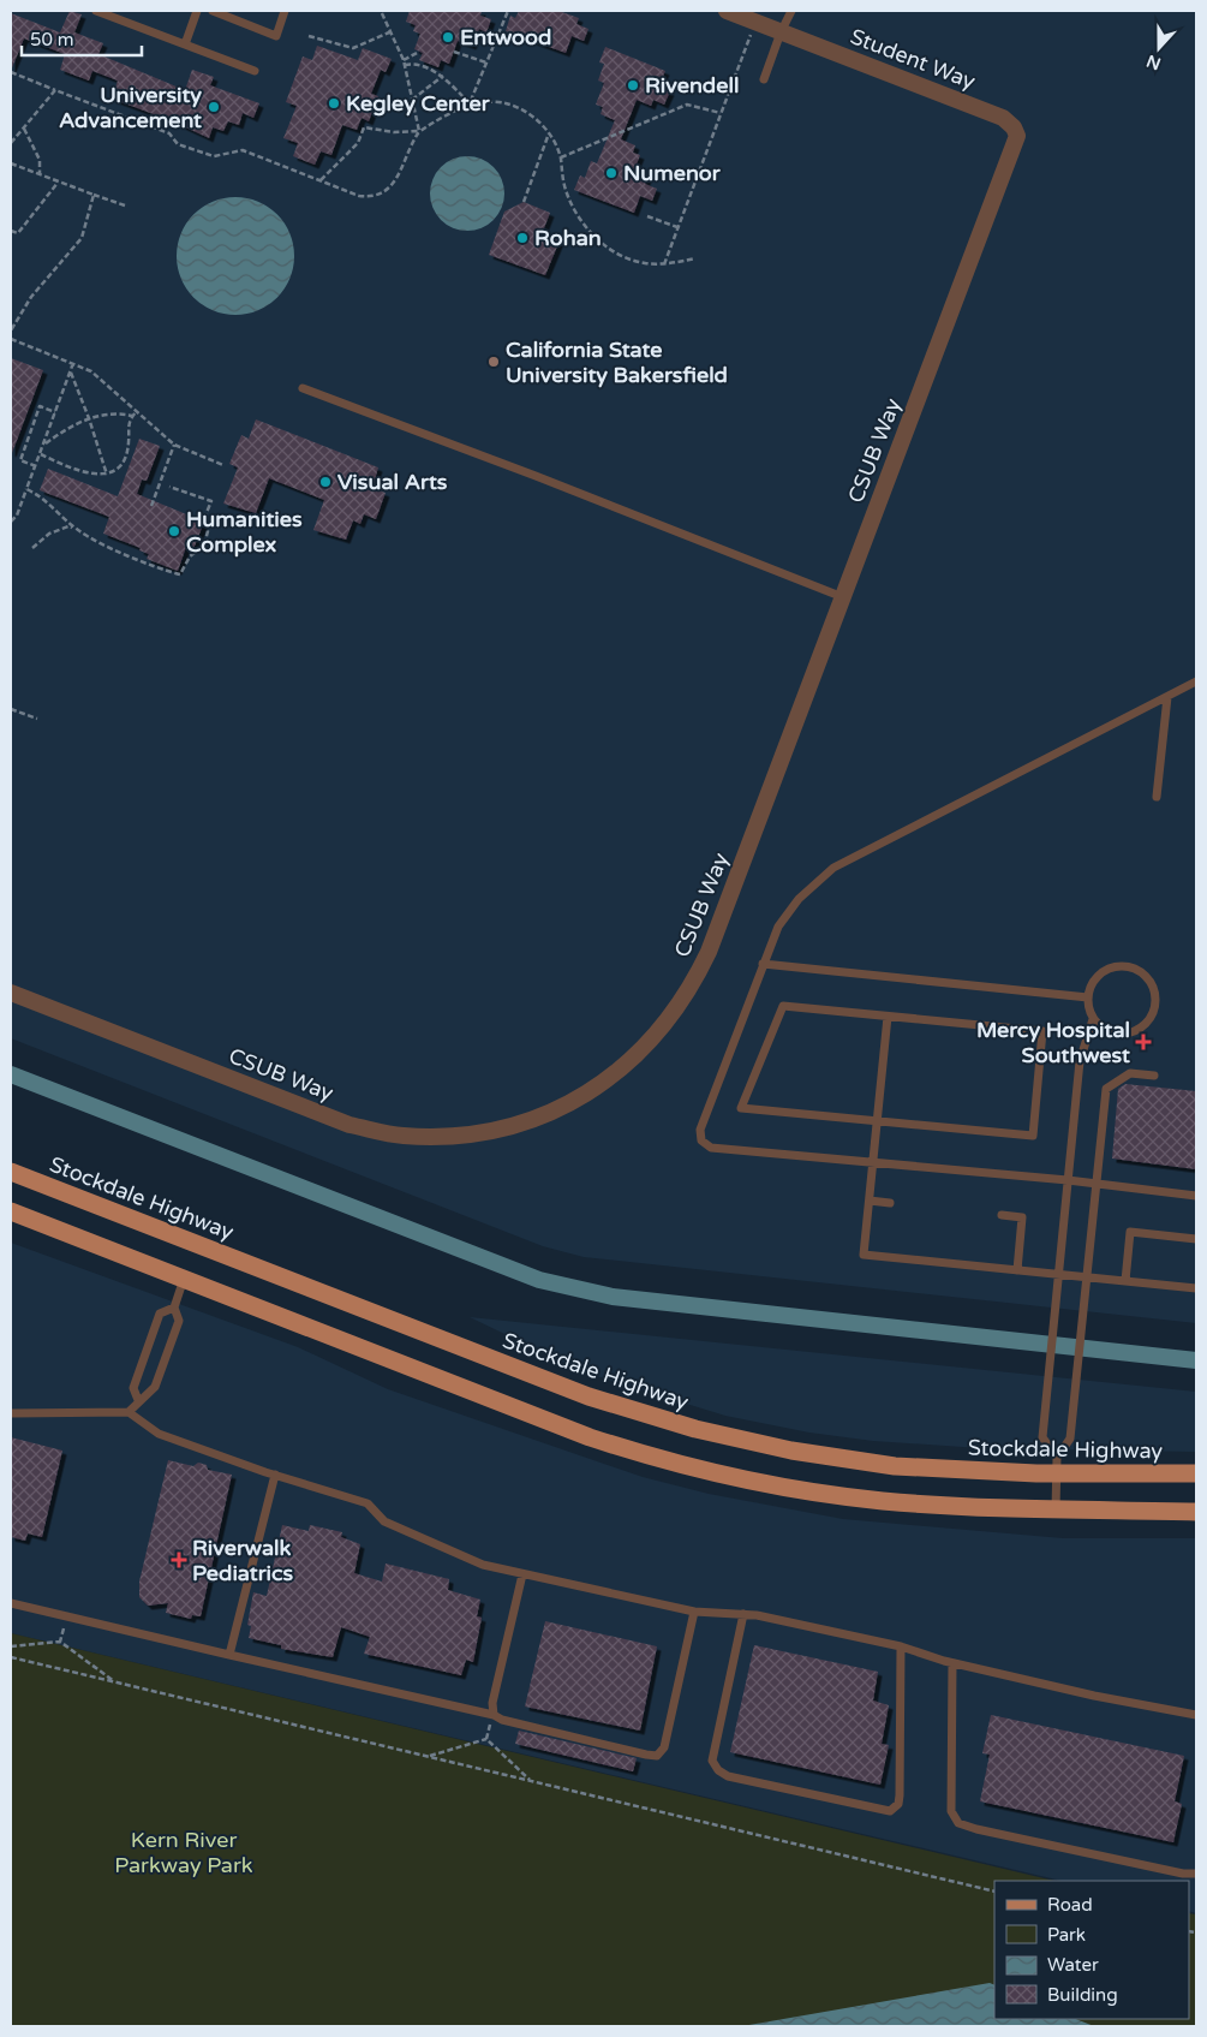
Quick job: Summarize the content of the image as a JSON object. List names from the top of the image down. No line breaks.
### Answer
{"streets":{"main road":["Stockdale Highway"],"street":["Student Way","CSUB Way"]},"crossings":[["Student Way","CSUB Way"]],"parks":["Kern River Parkway Park"],"places":{"other":["Entwood","Rivendell","Kegley Center","University Advancement","Numenor","Rohan","California State University Bakersfield","Visual Arts","Humanities Complex"],"health":["Mercy Hospital Southwest","Riverwalk Pediatrics"]},"legend":["Road","Park","Water","Building"],"scale_bar":"50 m","north":"bottom"}
